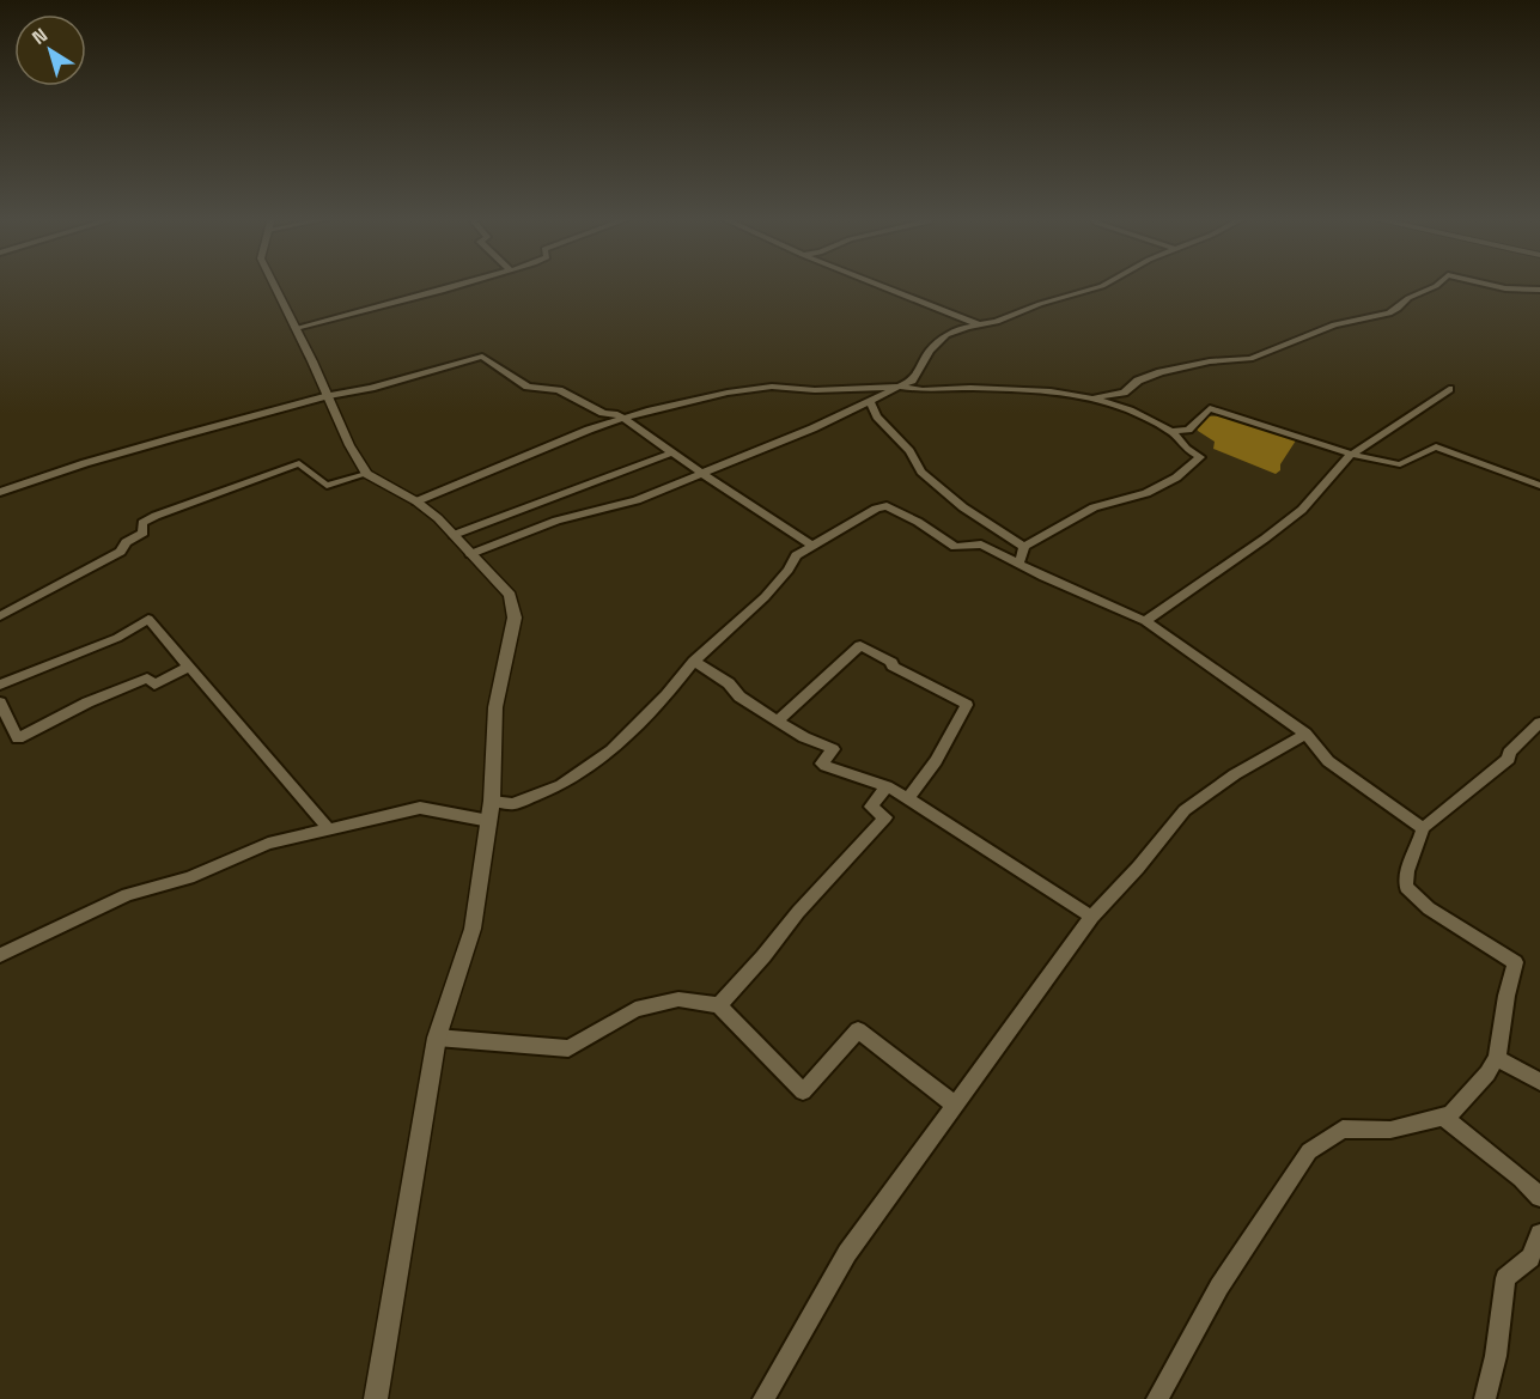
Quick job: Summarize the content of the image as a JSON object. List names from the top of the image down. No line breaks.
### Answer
{"north":"top left"}
